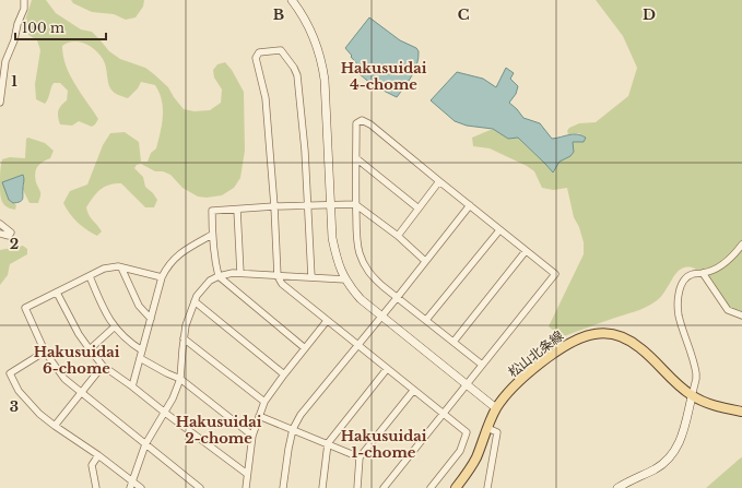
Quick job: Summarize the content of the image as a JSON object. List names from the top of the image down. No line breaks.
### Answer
{"streets":{"main road":["松山北条線"]},"districts":["Hakusuidai 4-chome","Hakusuidai 6-chome","Hakusuidai 2-chome","Hakusuidai 1-chome"],"scale_bar":"100 m","grid":{"columns":["B","C","D"],"rows":["1","2","3"]}}
